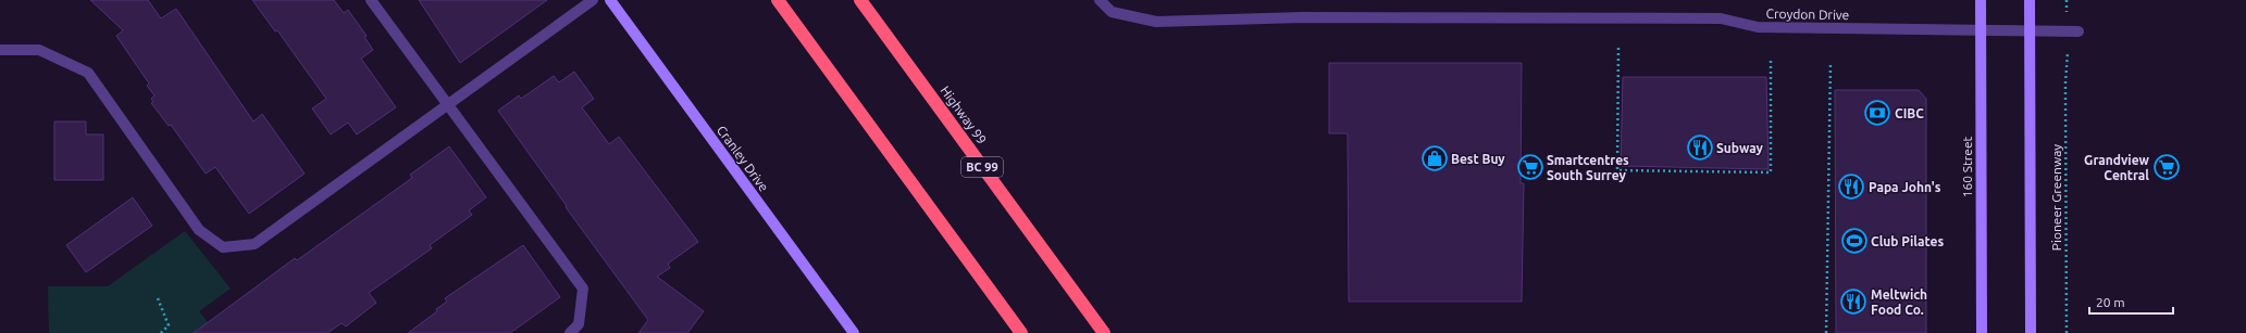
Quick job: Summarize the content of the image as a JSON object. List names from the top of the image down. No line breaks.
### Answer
{"streets":{"highway":["Highway 99","BC 99"],"street":["Croydon Drive","Cranley Drive","160 Street"],"path":["Pioneer Greenway"]},"crossings":[["Croydon Drive","160 Street"]],"places":{"bank":["CIBC"],"restaurant":["Subway","Papa John's","Meltwich Food Co."],"shop":["Best Buy"],"supermarket":["Smartcentres South Surrey","Grandview Central"],"sports":["Club Pilates"]},"scale_bar":"20 m"}
